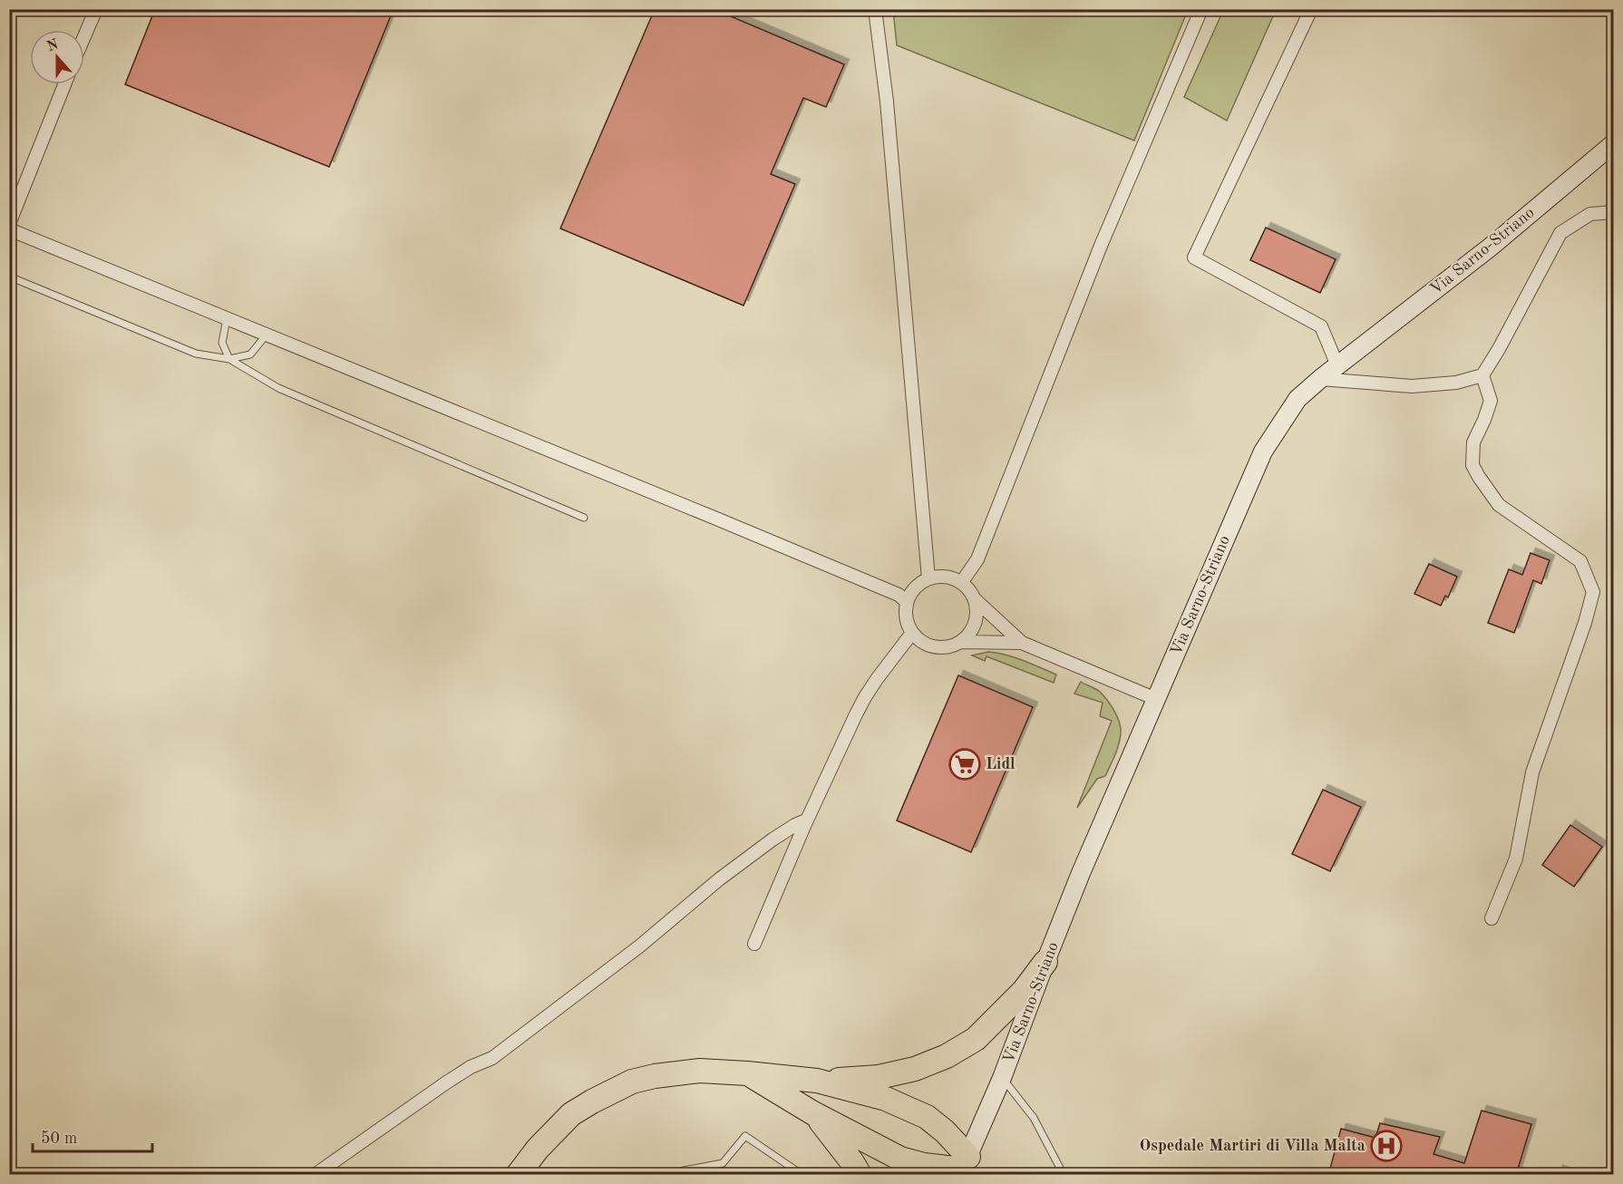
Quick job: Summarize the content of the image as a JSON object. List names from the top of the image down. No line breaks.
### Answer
{"streets":{"main road":["Via Sarno-Striano"]},"places":{"supermarket":["Lidl"],"hospital":["Ospedale Martiri di Villa Malta"]},"scale_bar":"50 m","north":"top"}
